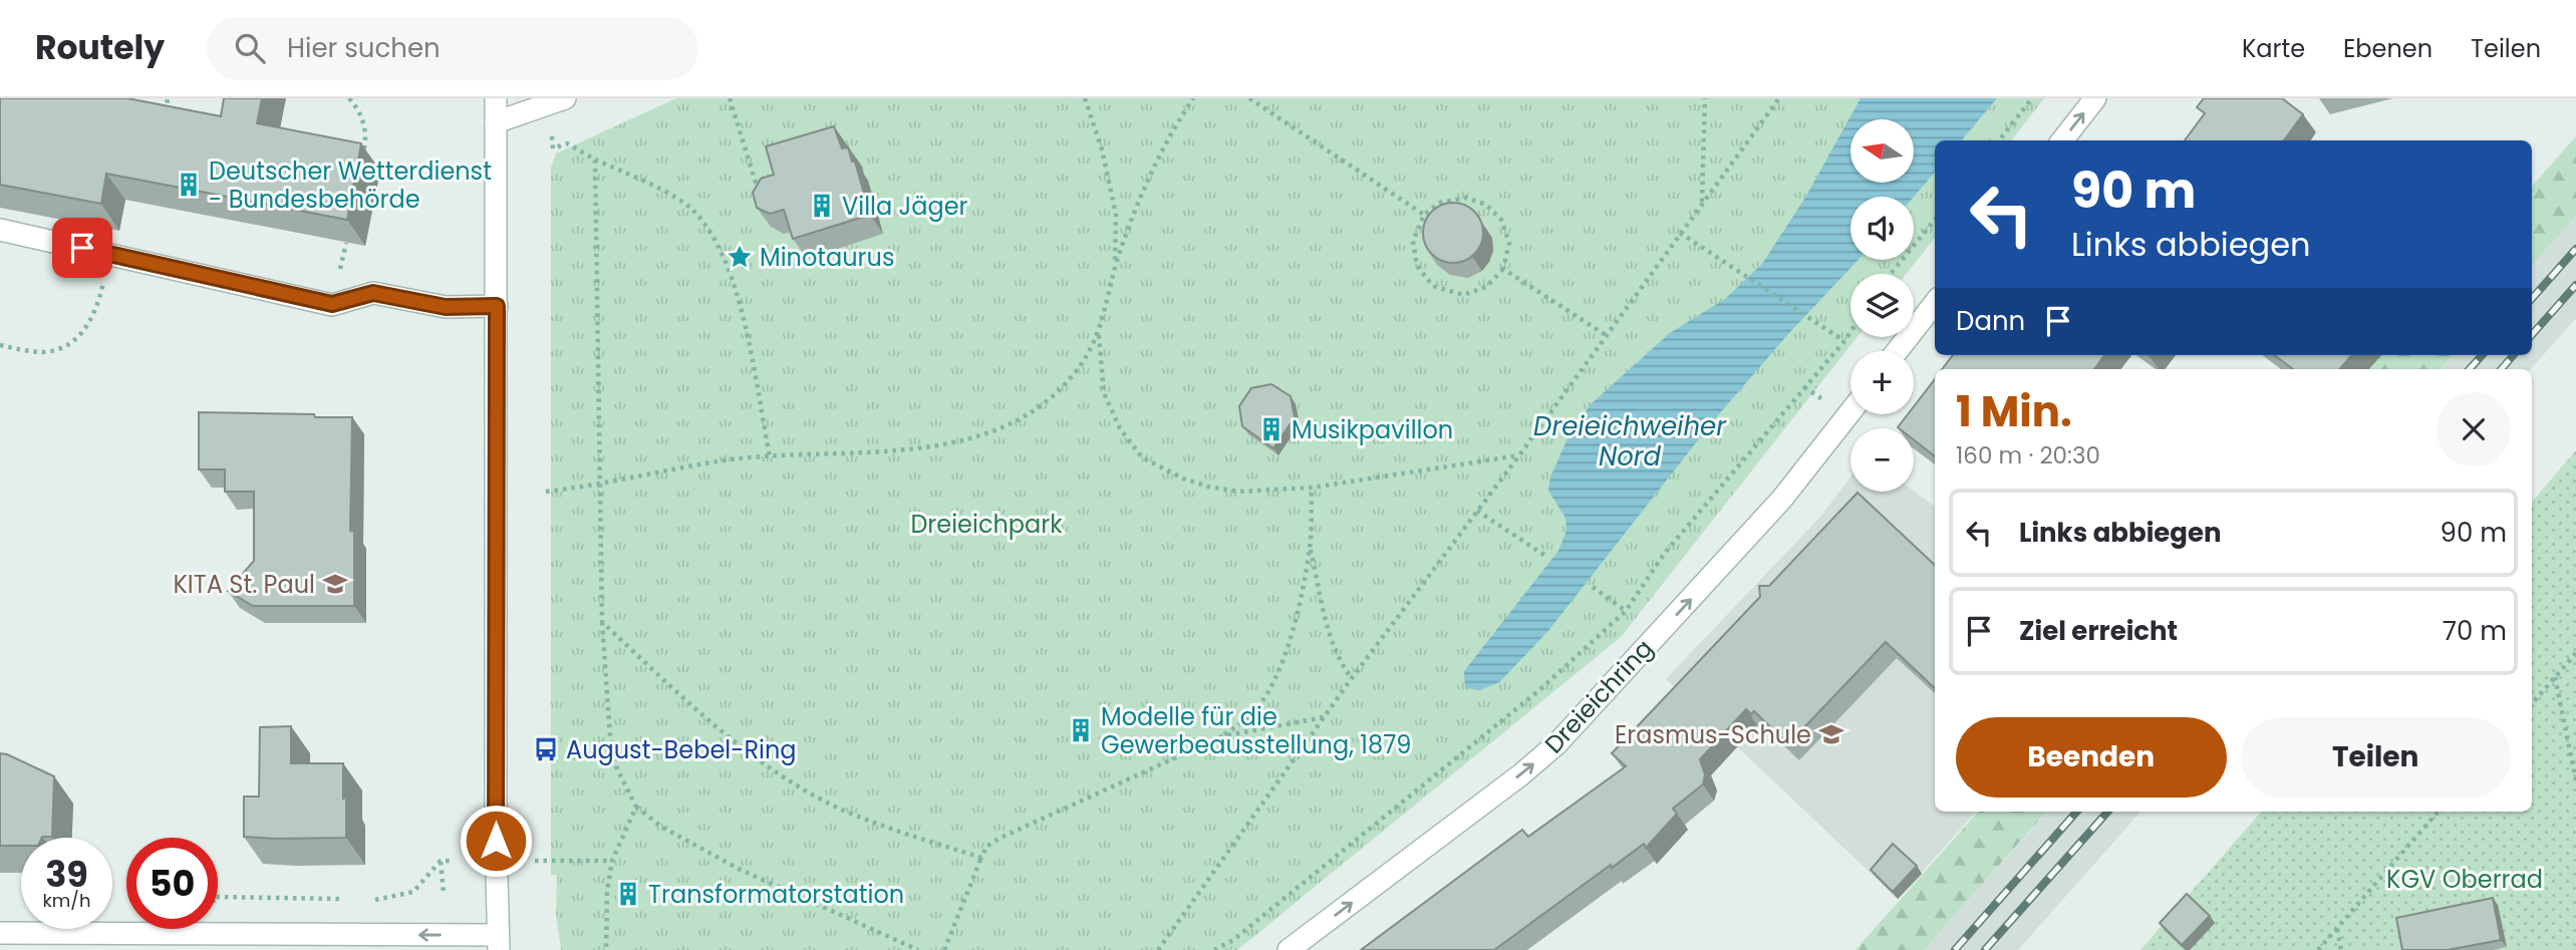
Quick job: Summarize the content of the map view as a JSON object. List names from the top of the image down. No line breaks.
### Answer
{"streets":{"street":["Dreieichring"]},"one_way":["Dreieichring"],"water":["Dreieichweiher Nord"],"parks":["Dreieichpark","KGV Oberrad"],"places":{"building":["Deutscher Wetterdienst - Bundesbehörde","Villa Jäger","Musikpavillon","Modelle für die Gewerbeausstellung, 1879","Transformatorstation"],"place":["Minotaurus"],"school or university":["KITA St. Paul","Erasmus-Schule"],"bus stop":["August-Bebel-Ring"]},"north":"left","page":{"header":"Routely","search":"Hier suchen","nav":["Karte","Ebenen","Teilen"],"map_buttons":["+","−"],"turn":["90 m","Links abbiegen"],"then":"Dann","heading":["1 Min.","160 m · 20:30"],"list":[{"name":"Links abbiegen","value":"90 m"},{"name":"Ziel erreicht","value":"70 m"}],"buttons":["Beenden","Teilen"],"speed":"39 km/h","limit":"50"}}
